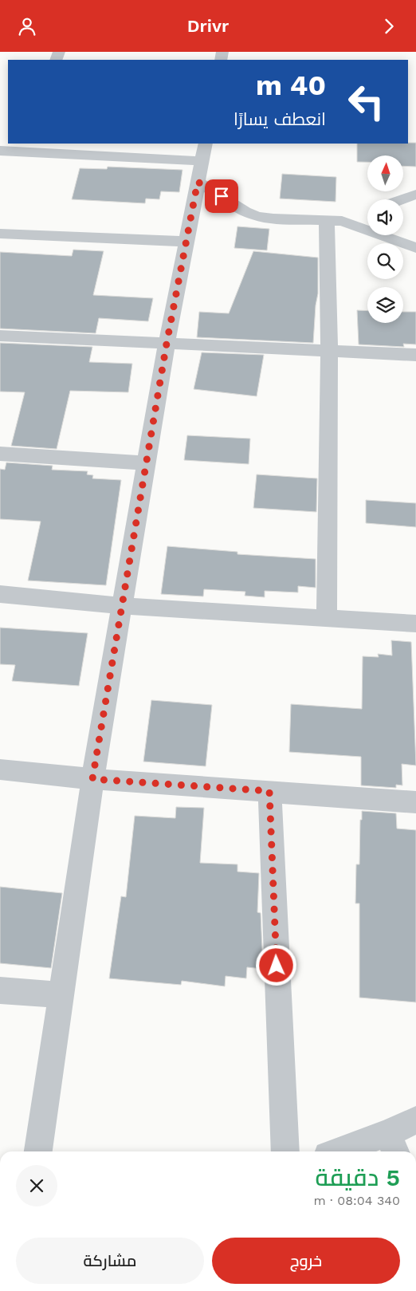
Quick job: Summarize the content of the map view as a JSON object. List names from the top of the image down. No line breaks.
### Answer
{"north":"top","page":{"header":"Drivr","turn":["40 m","انعطف يسارًا"],"heading":["5 دقيقة","340 m · 08:04"],"buttons":["خروج","مشاركة"]}}
